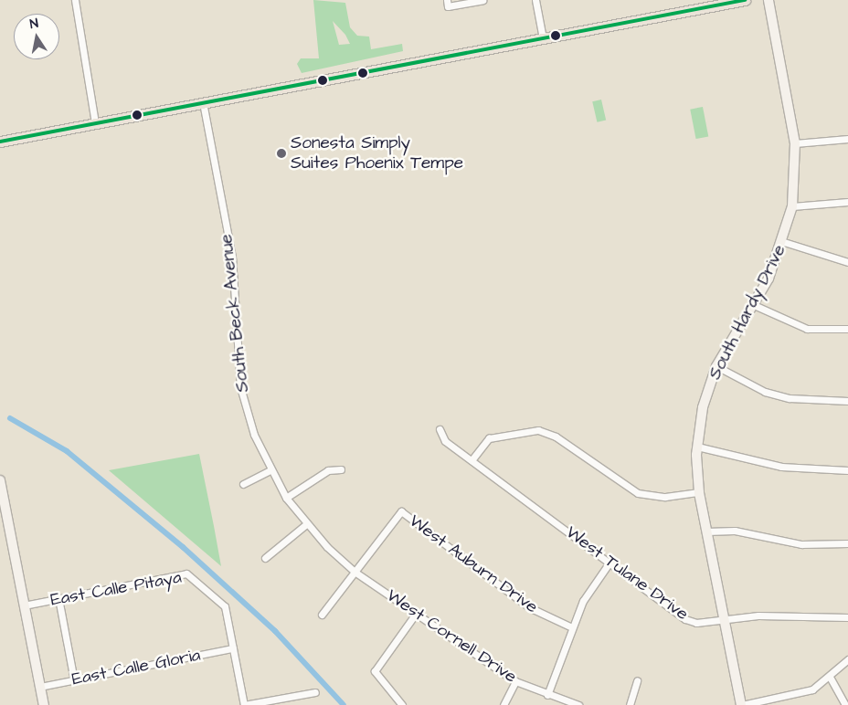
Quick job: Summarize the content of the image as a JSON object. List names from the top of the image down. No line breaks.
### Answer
{"streets":{"street":["South Hardy Drive","South Beck Avenue","West Auburn Drive","West Tulane Drive","East Calle Pitaya","West Cornell Drive","East Calle Gloria"]},"crossings":[["South Hardy Drive","West Tulane Drive"],["South Beck Avenue","West Auburn Drive"],["South Beck Avenue","West Cornell Drive"],["West Auburn Drive","West Cornell Drive"],["East Calle Pitaya","East Calle Gloria"]],"places":["Sonesta Simply Suites Phoenix Tempe"],"north":"top"}
